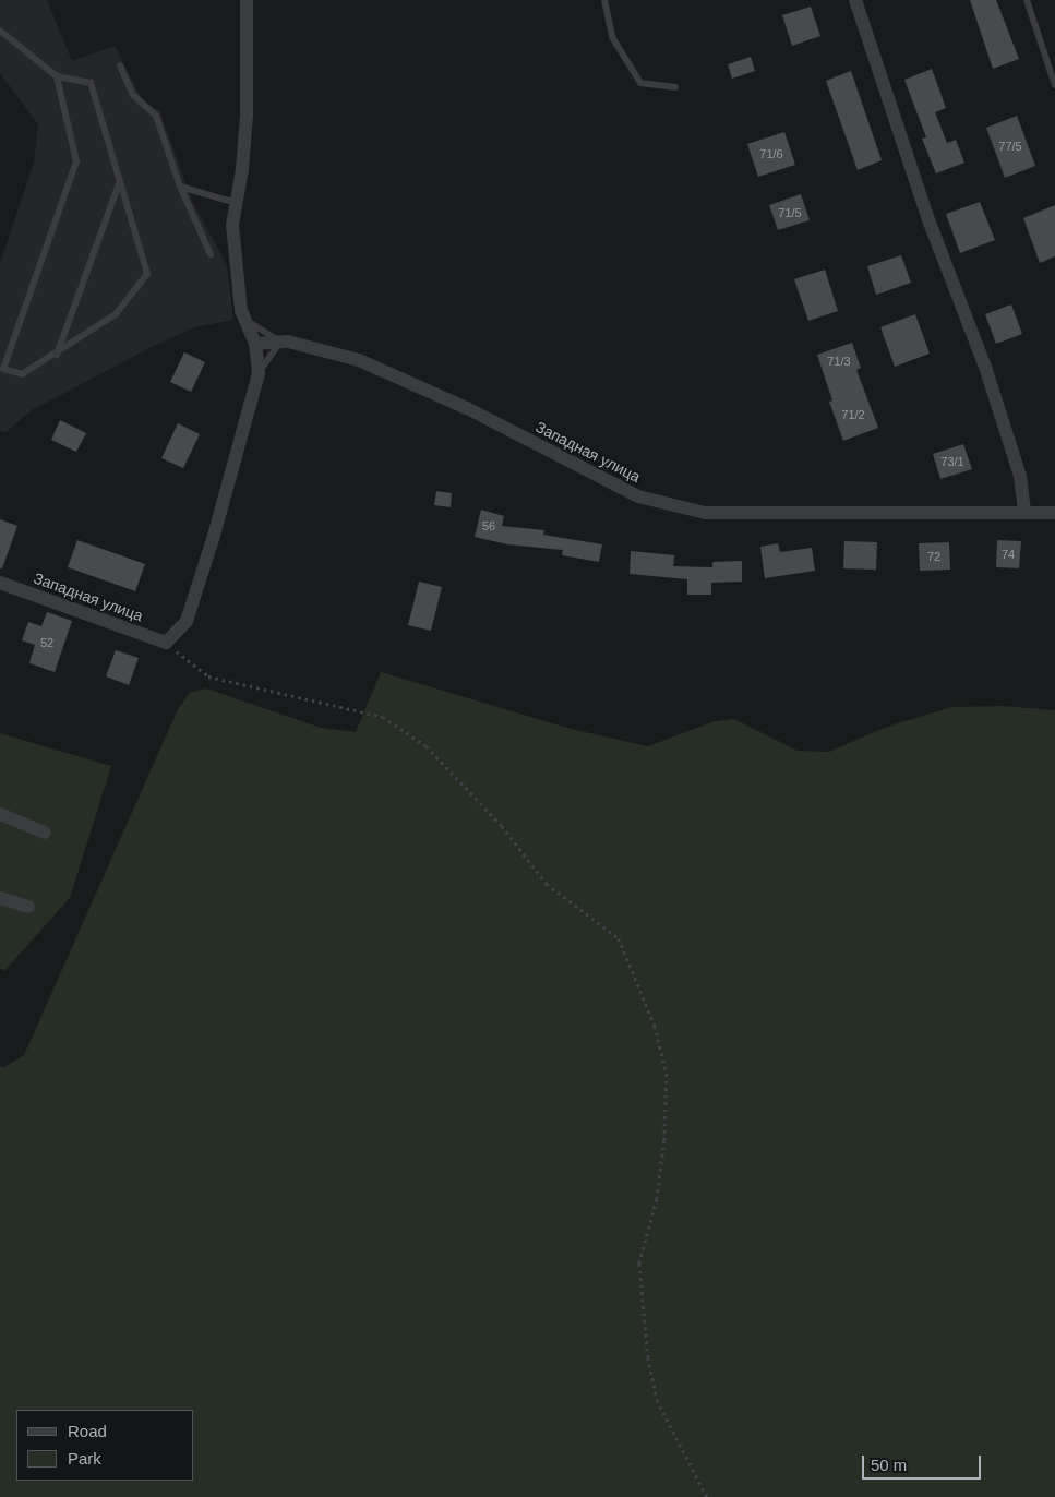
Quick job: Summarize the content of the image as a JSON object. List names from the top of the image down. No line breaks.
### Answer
{"streets":{"street":["Западная улица"]},"house_numbers":["77/5","71/6","71/5","71/3","71/2","73/1","56","74","72","52"],"legend":["Road","Park"],"scale_bar":"50 m"}
